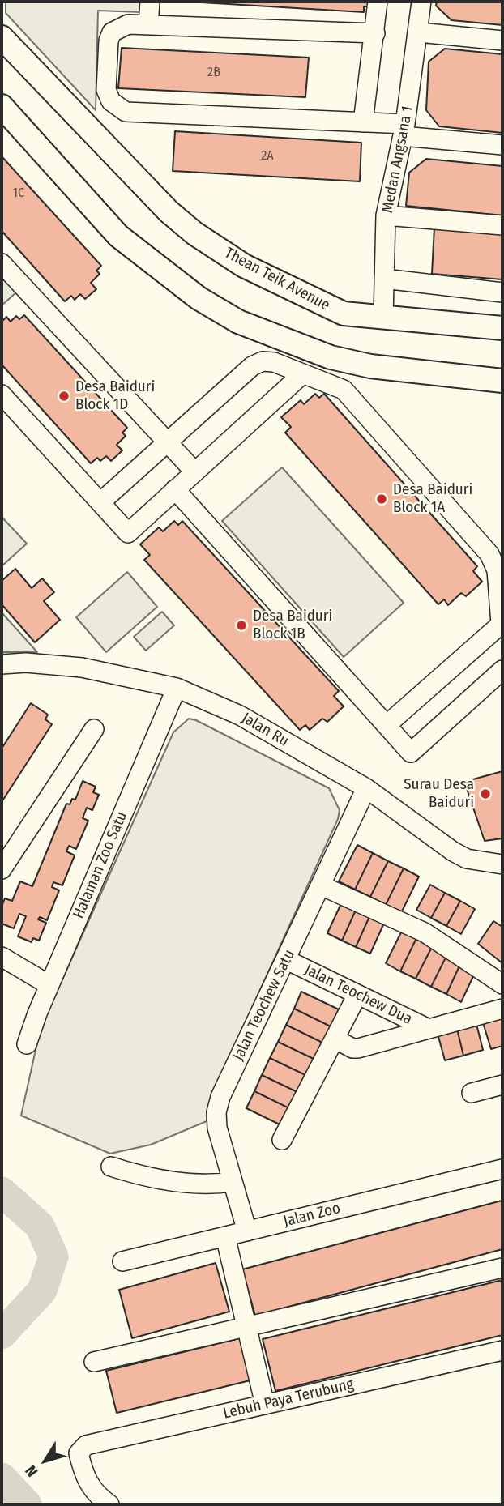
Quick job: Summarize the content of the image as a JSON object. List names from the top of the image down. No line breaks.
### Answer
{"streets":{"main road":["Thean Teik Avenue"],"street":["Medan Angsana 1","Jalan Ru","Halaman Zoo Satu","Jalan Teochew Dua","Jalan Teochew Satu","Jalan Zoo","Lebuh Paya Terubung"]},"crossings":[["Medan Angsana 1","Thean Teik Avenue"],["Jalan Ru","Halaman Zoo Satu"],["Jalan Ru","Jalan Teochew Satu"],["Jalan Teochew Dua","Jalan Teochew Satu"],["Jalan Teochew Satu","Jalan Zoo"]],"places":["Desa Baiduri Block 1D","Desa Baiduri Block 1A","Desa Baiduri Block 1B","Surau Desa Baiduri"],"house_numbers":["2B","2A","1C"],"north":"bottom left"}
